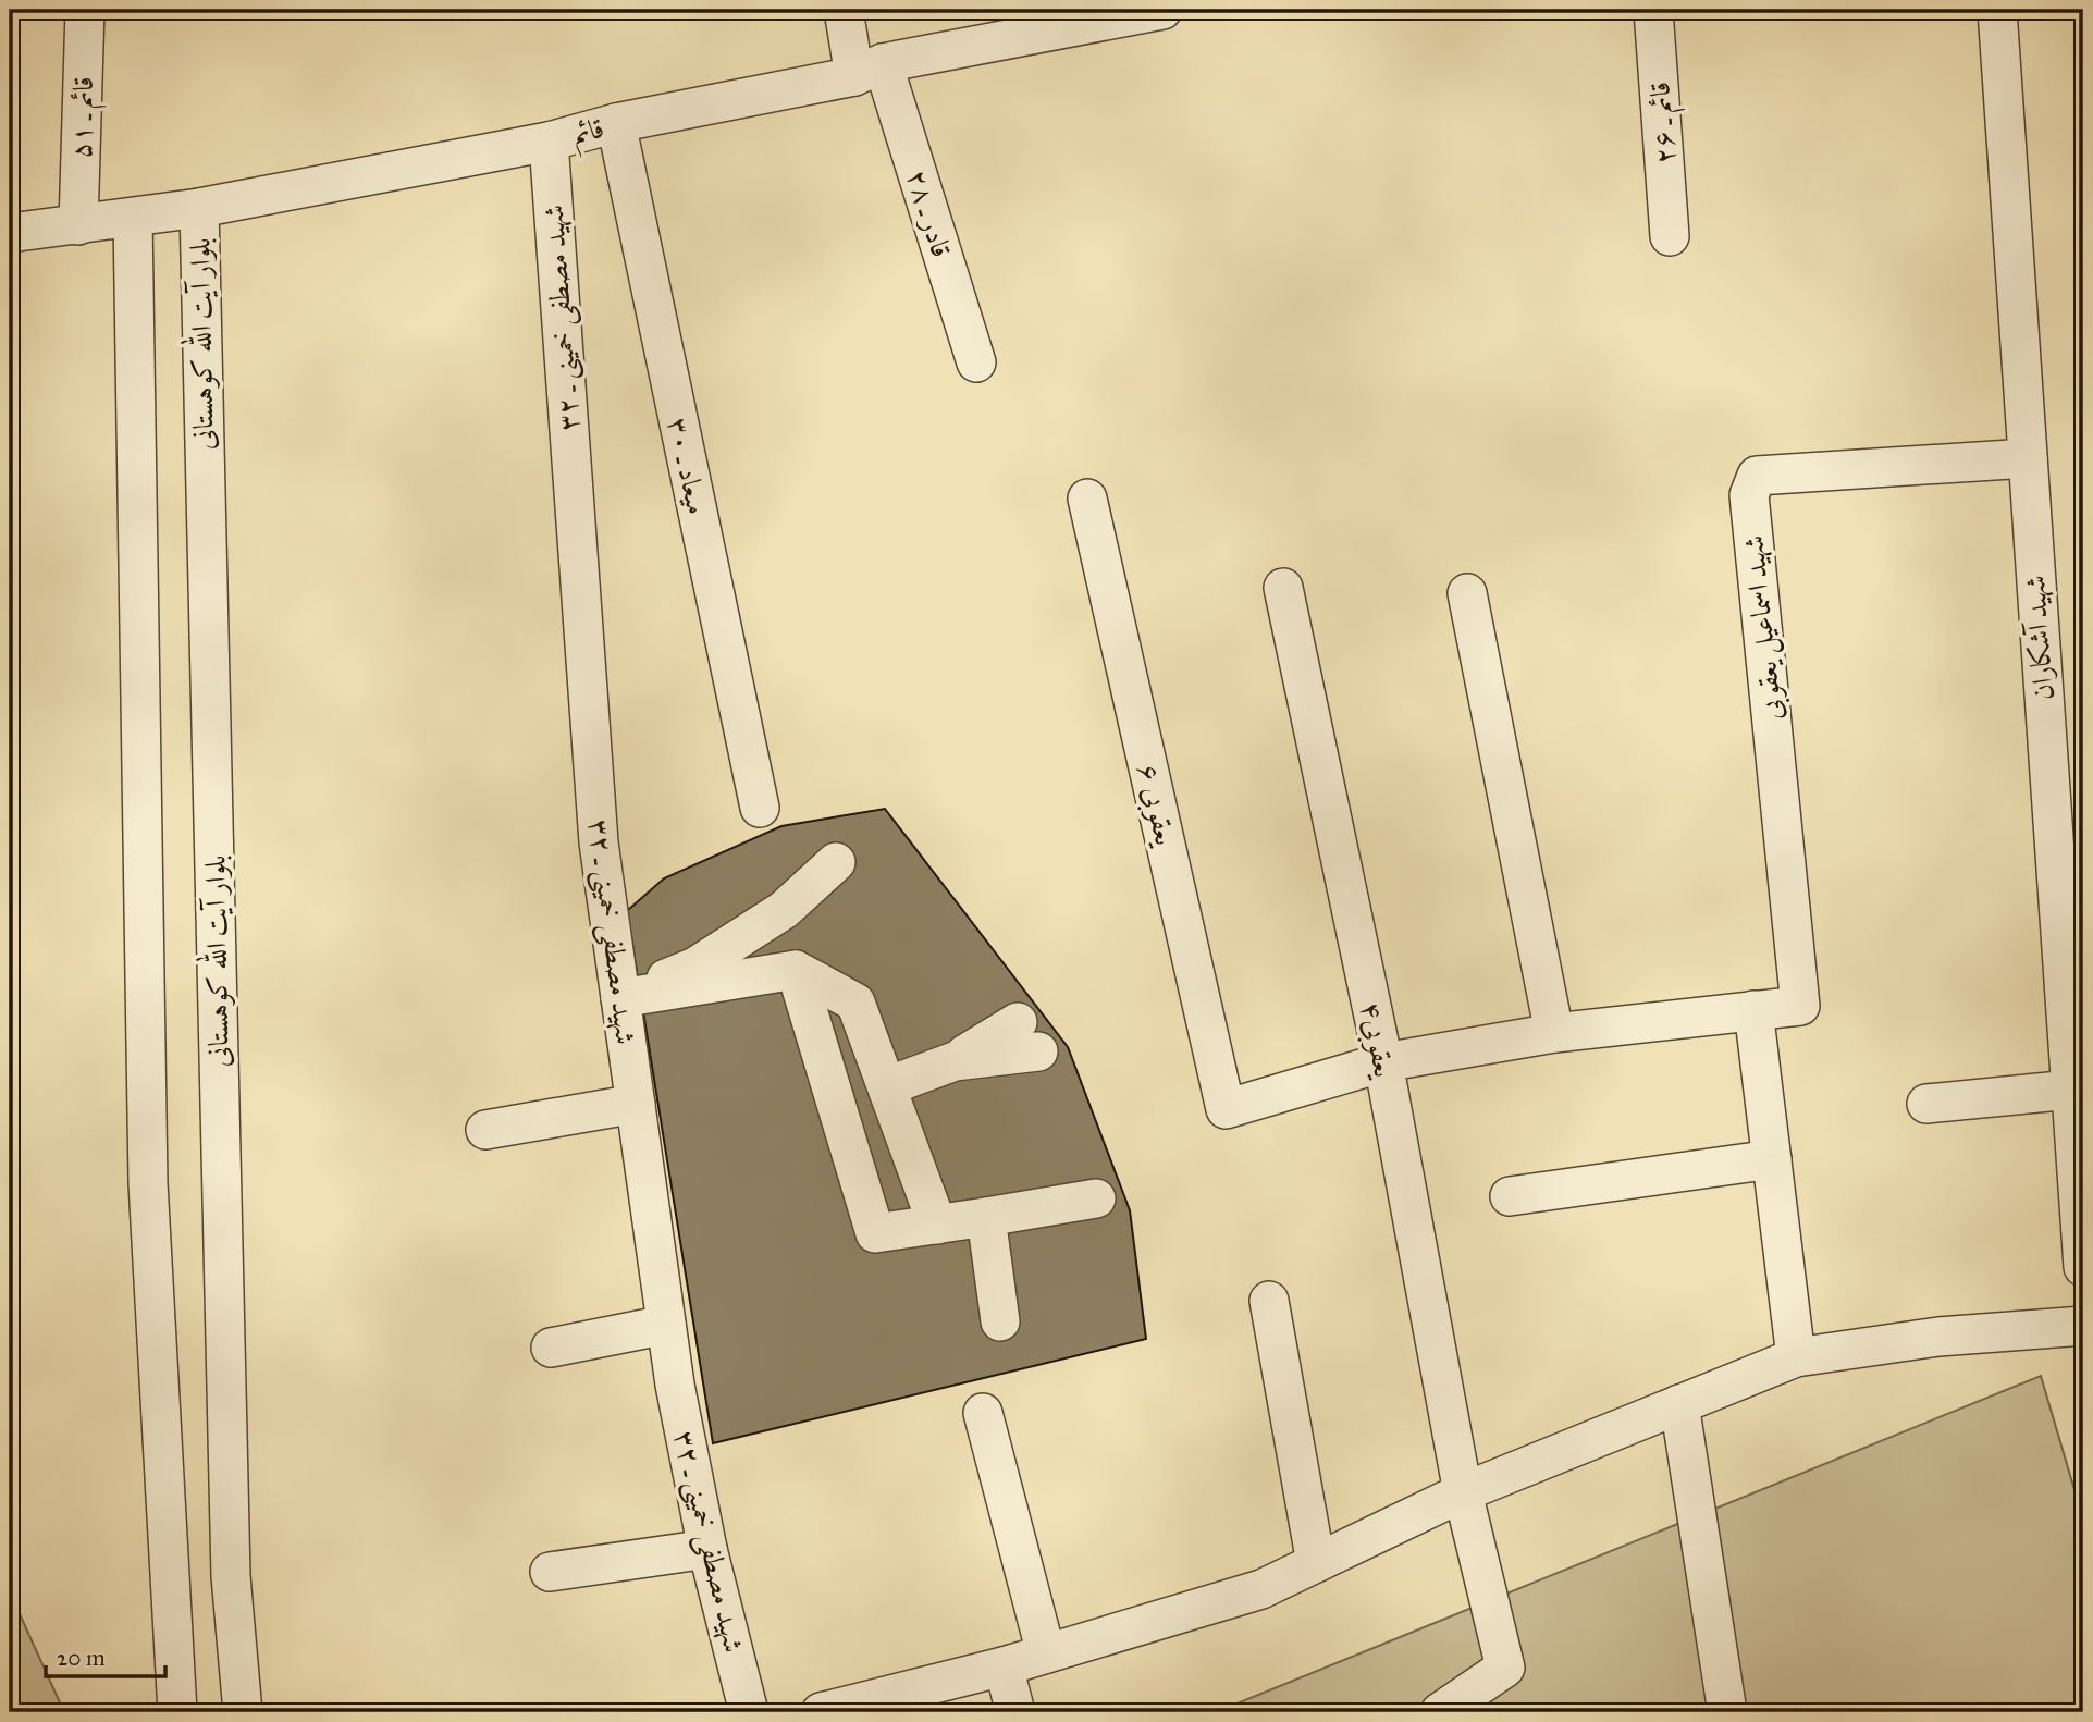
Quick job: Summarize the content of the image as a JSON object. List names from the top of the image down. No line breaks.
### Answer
{"streets":{"street":["قائم ـ ۵۱","قائم ـ ۲۶","قائم","قادر ـ ۲۸","شهید مصطفی خمینی ـ ۳۲","بلوار آیت الله کوهستانی","میعاد ـ ۳۰","شهید اسماعیل یعقوبی","شهید آشکاران","یعقوبی ۶","یعقوبی۴"]},"crossings":[["قائم ـ ۵۱","قائم"],["قائم","قادر ـ ۲۸"],["قائم","شهید مصطفی خمینی ـ ۳۲"],["قائم","بلوار آیت الله کوهستانی"],["قائم","میعاد ـ ۳۰"],["شهید اسماعیل یعقوبی","شهید آشکاران"],["یعقوبی ۶","یعقوبی۴"]],"scale_bar":"20 m"}
